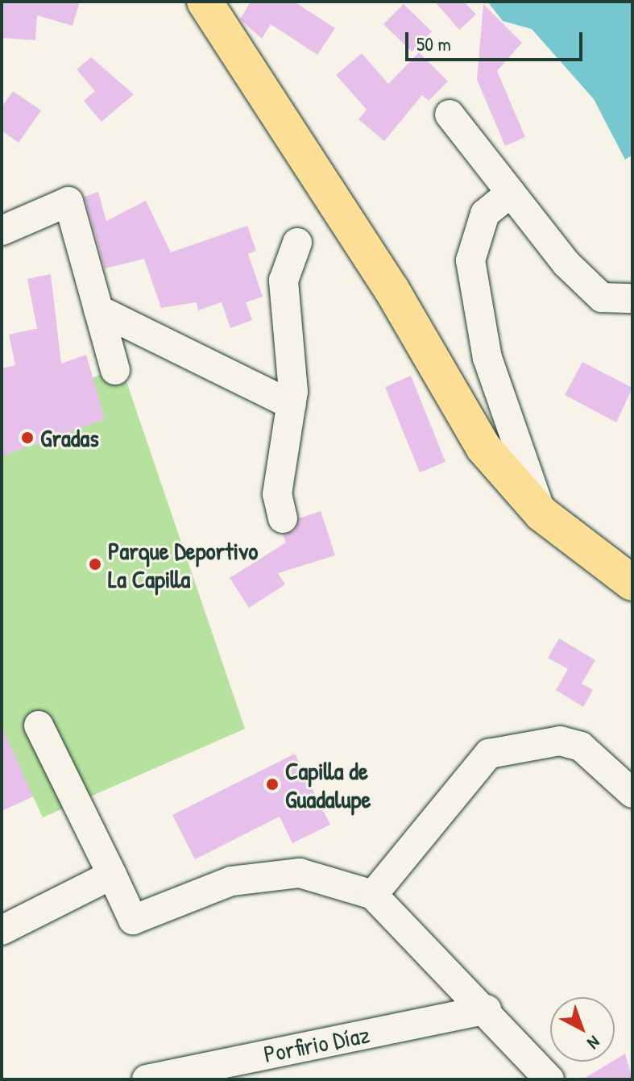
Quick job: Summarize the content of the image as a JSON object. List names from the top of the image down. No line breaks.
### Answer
{"streets":{"street":["Porfirio Díaz"]},"places":["Gradas","Parque Deportivo La Capilla","Capilla de Guadalupe"],"scale_bar":"50 m","north":"bottom right"}
